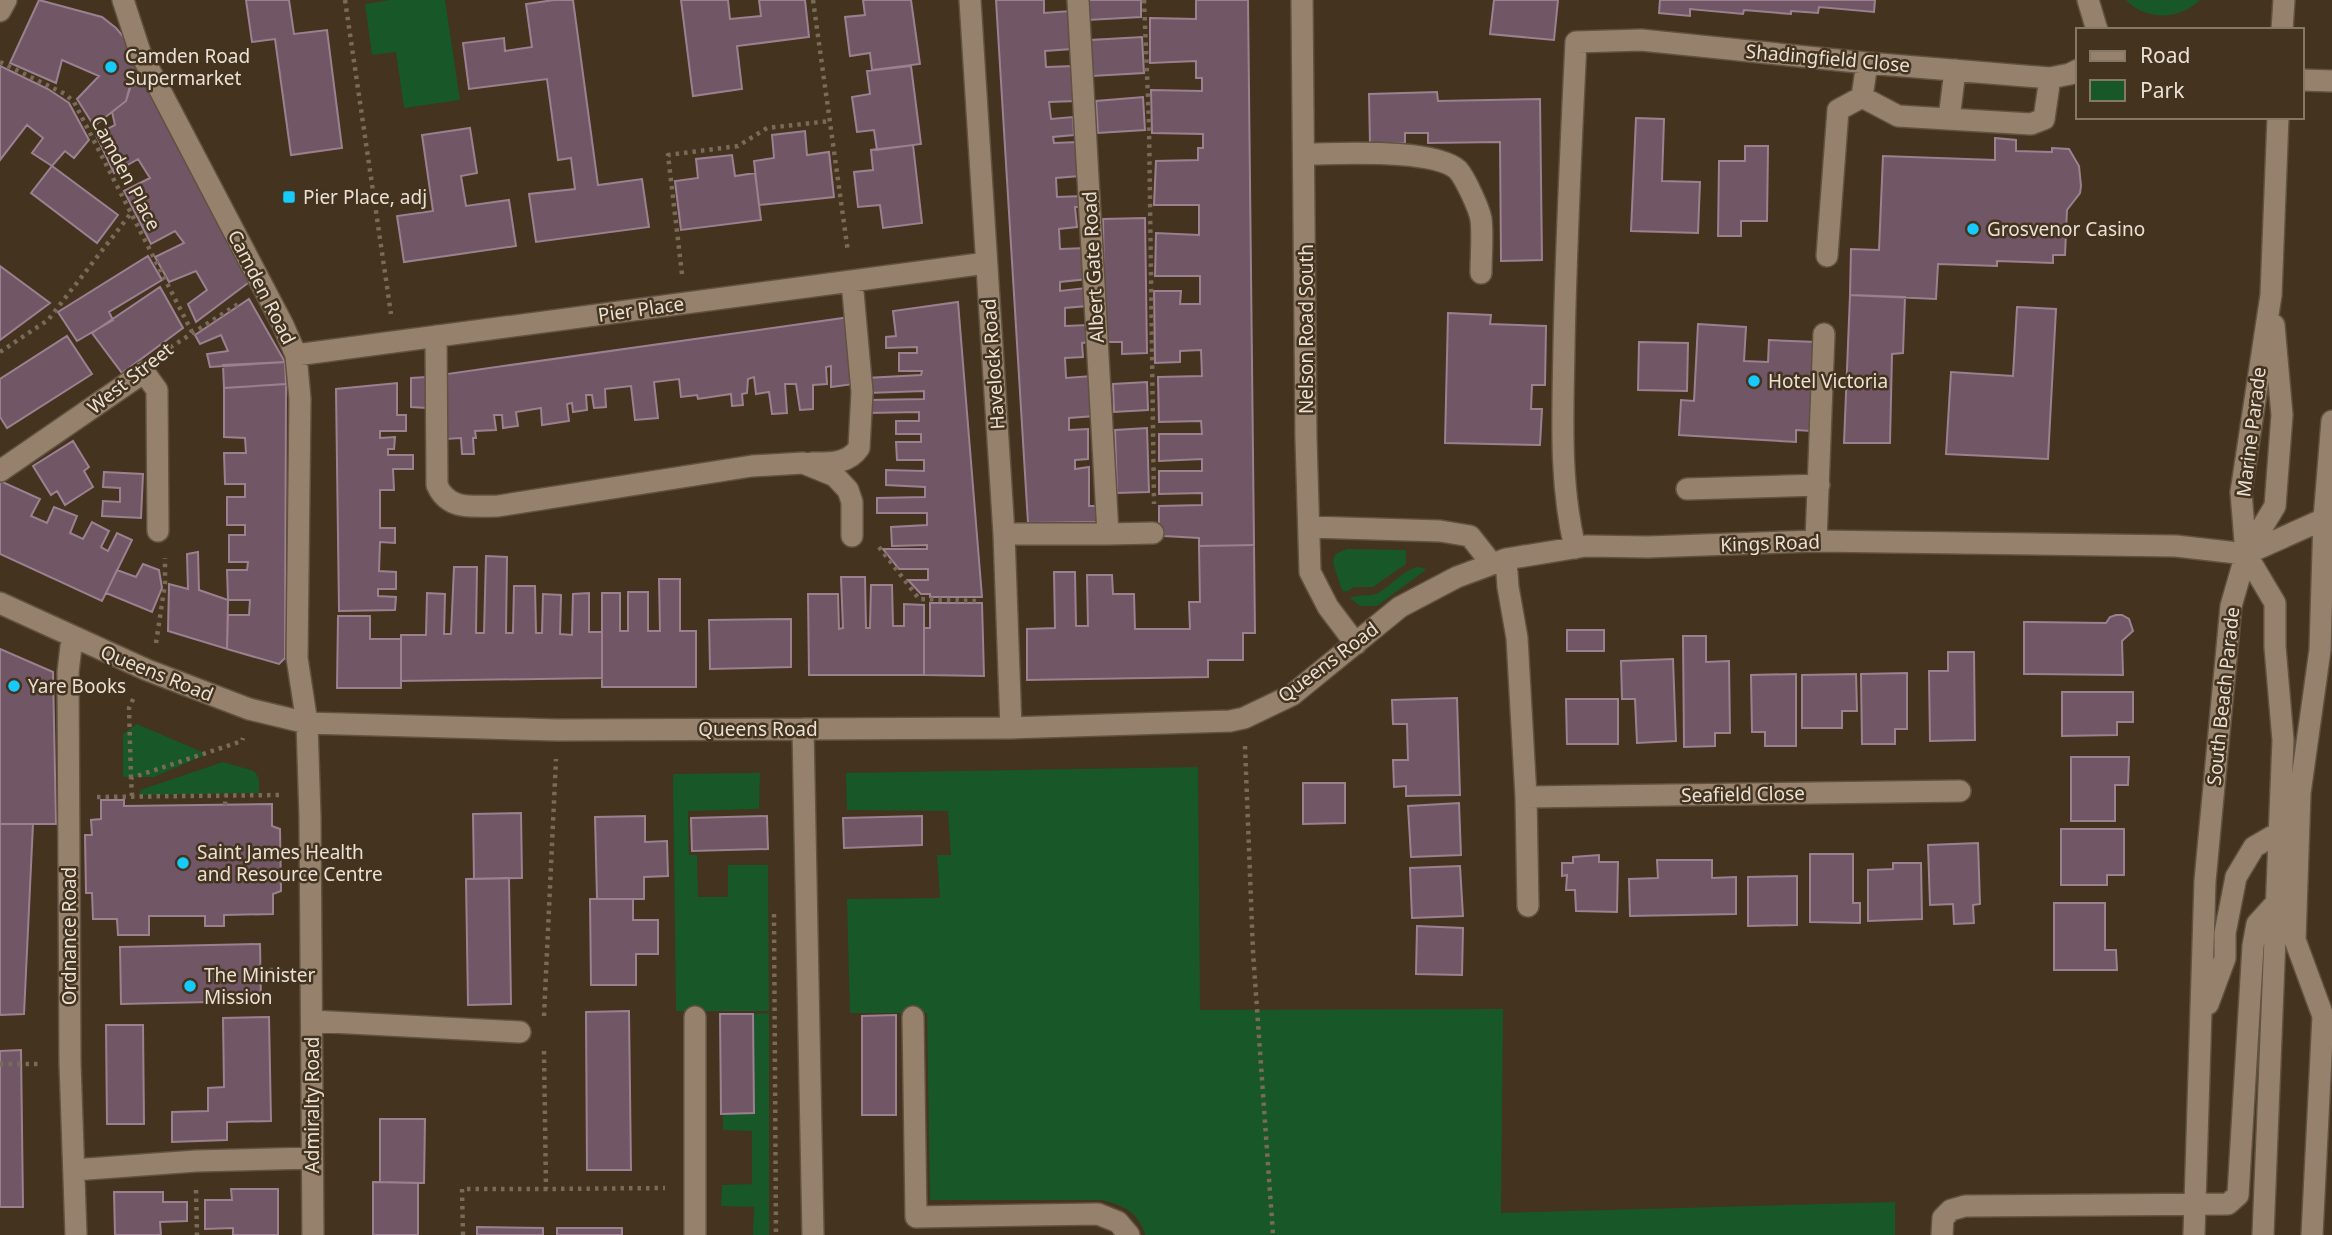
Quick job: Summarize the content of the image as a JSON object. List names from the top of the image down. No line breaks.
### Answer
{"streets":{"street":["Shadingfield Close","Albert Gate Road","Camden Road","Pier Place","Nelson Road South","Havelock Road","West Street","Marine Parade","Kings Road","Queens Road","South Beach Parade","Seafield Close","Ordnance Road","Admiralty Road"],"path":["Camden Place"]},"crossings":[["Shadingfield Close","Kings Road"],["Camden Place","West Street"],["Camden Road","Pier Place"],["Camden Road","West Street"],["Camden Road","Queens Road"],["Camden Road","Admiralty Road"],["Pier Place","Havelock Road"],["Nelson Road South","Queens Road"],["Havelock Road","Queens Road"],["Marine Parade","Kings Road"],["Marine Parade","South Beach Parade"],["Kings Road","Queens Road"],["Kings Road","South Beach Parade"],["Queens Road","Ordnance Road"],["Queens Road","Admiralty Road"]],"places":{"other":["Camden Road Supermarket","Grosvenor Casino","Hotel Victoria","Yare Books","Saint James Health and Resource Centre","The Minister Mission"],"transit":["Pier Place, adj"]},"legend":["Road","Park"]}
